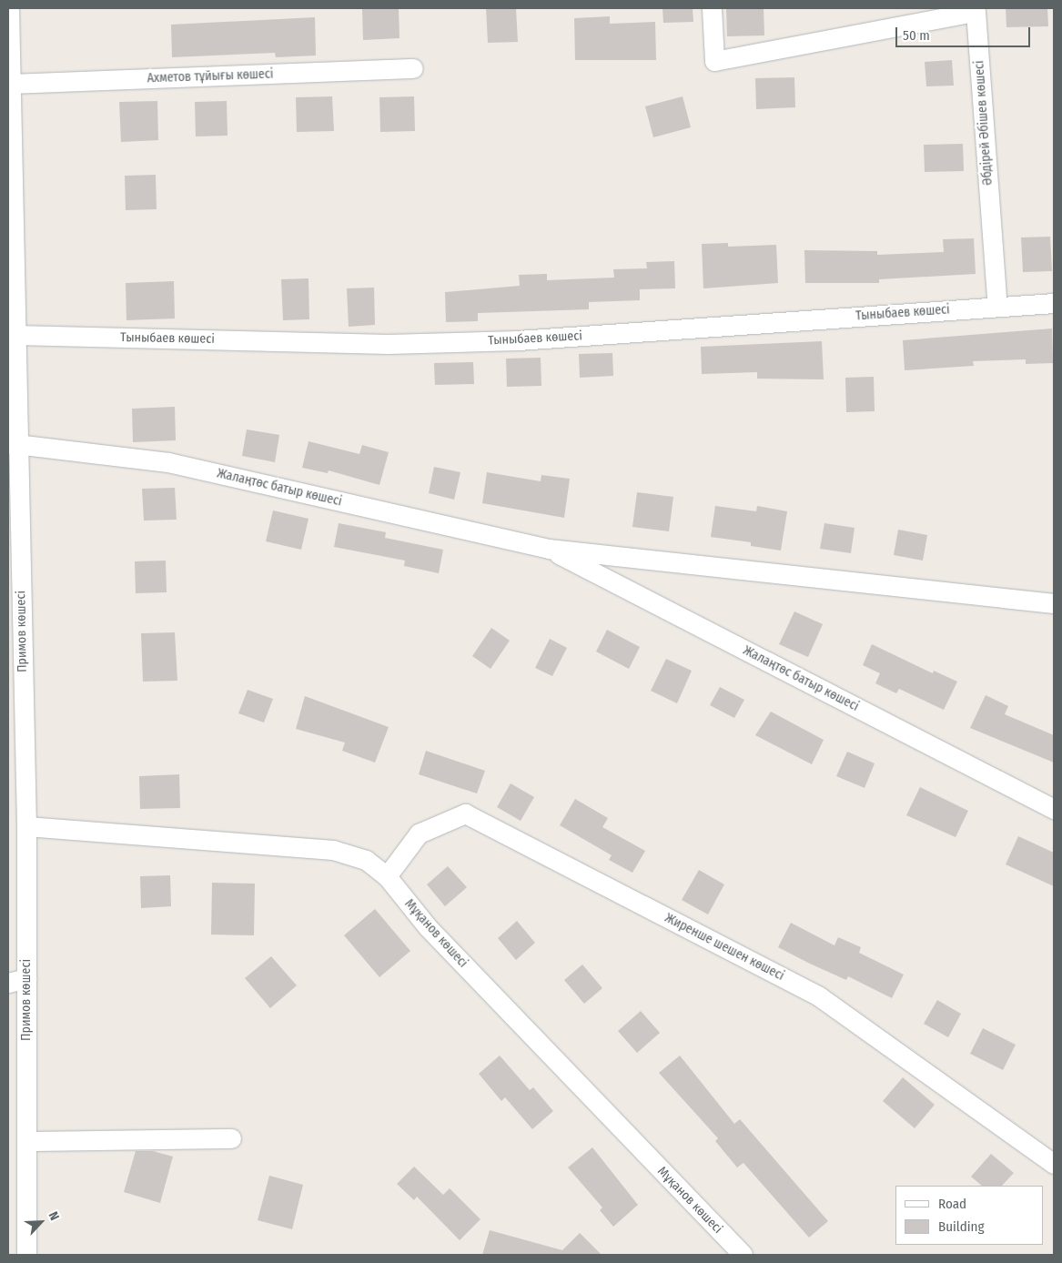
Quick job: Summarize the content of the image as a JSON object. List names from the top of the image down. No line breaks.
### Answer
{"streets":{"street":["Ахметов тұйығы көшесі","Әбдірей Әбішев көшесі","Тыныбаев көшесі","Жалаңтөс батыр көшесі","Примов көшесі","Мұқанов көшесі","Жиренше шешен көшесі"]},"crossings":[["Ахметов тұйығы көшесі","Примов көшесі"],["Әбдірей Әбішев көшесі","Тыныбаев көшесі"],["Тыныбаев көшесі","Примов көшесі"],["Жалаңтөс батыр көшесі","Примов көшесі"],["Примов көшесі","Мұқанов көшесі"],["Мұқанов көшесі","Жиренше шешен көшесі"]],"legend":["Road","Building"],"scale_bar":"50 m","north":"top right"}
